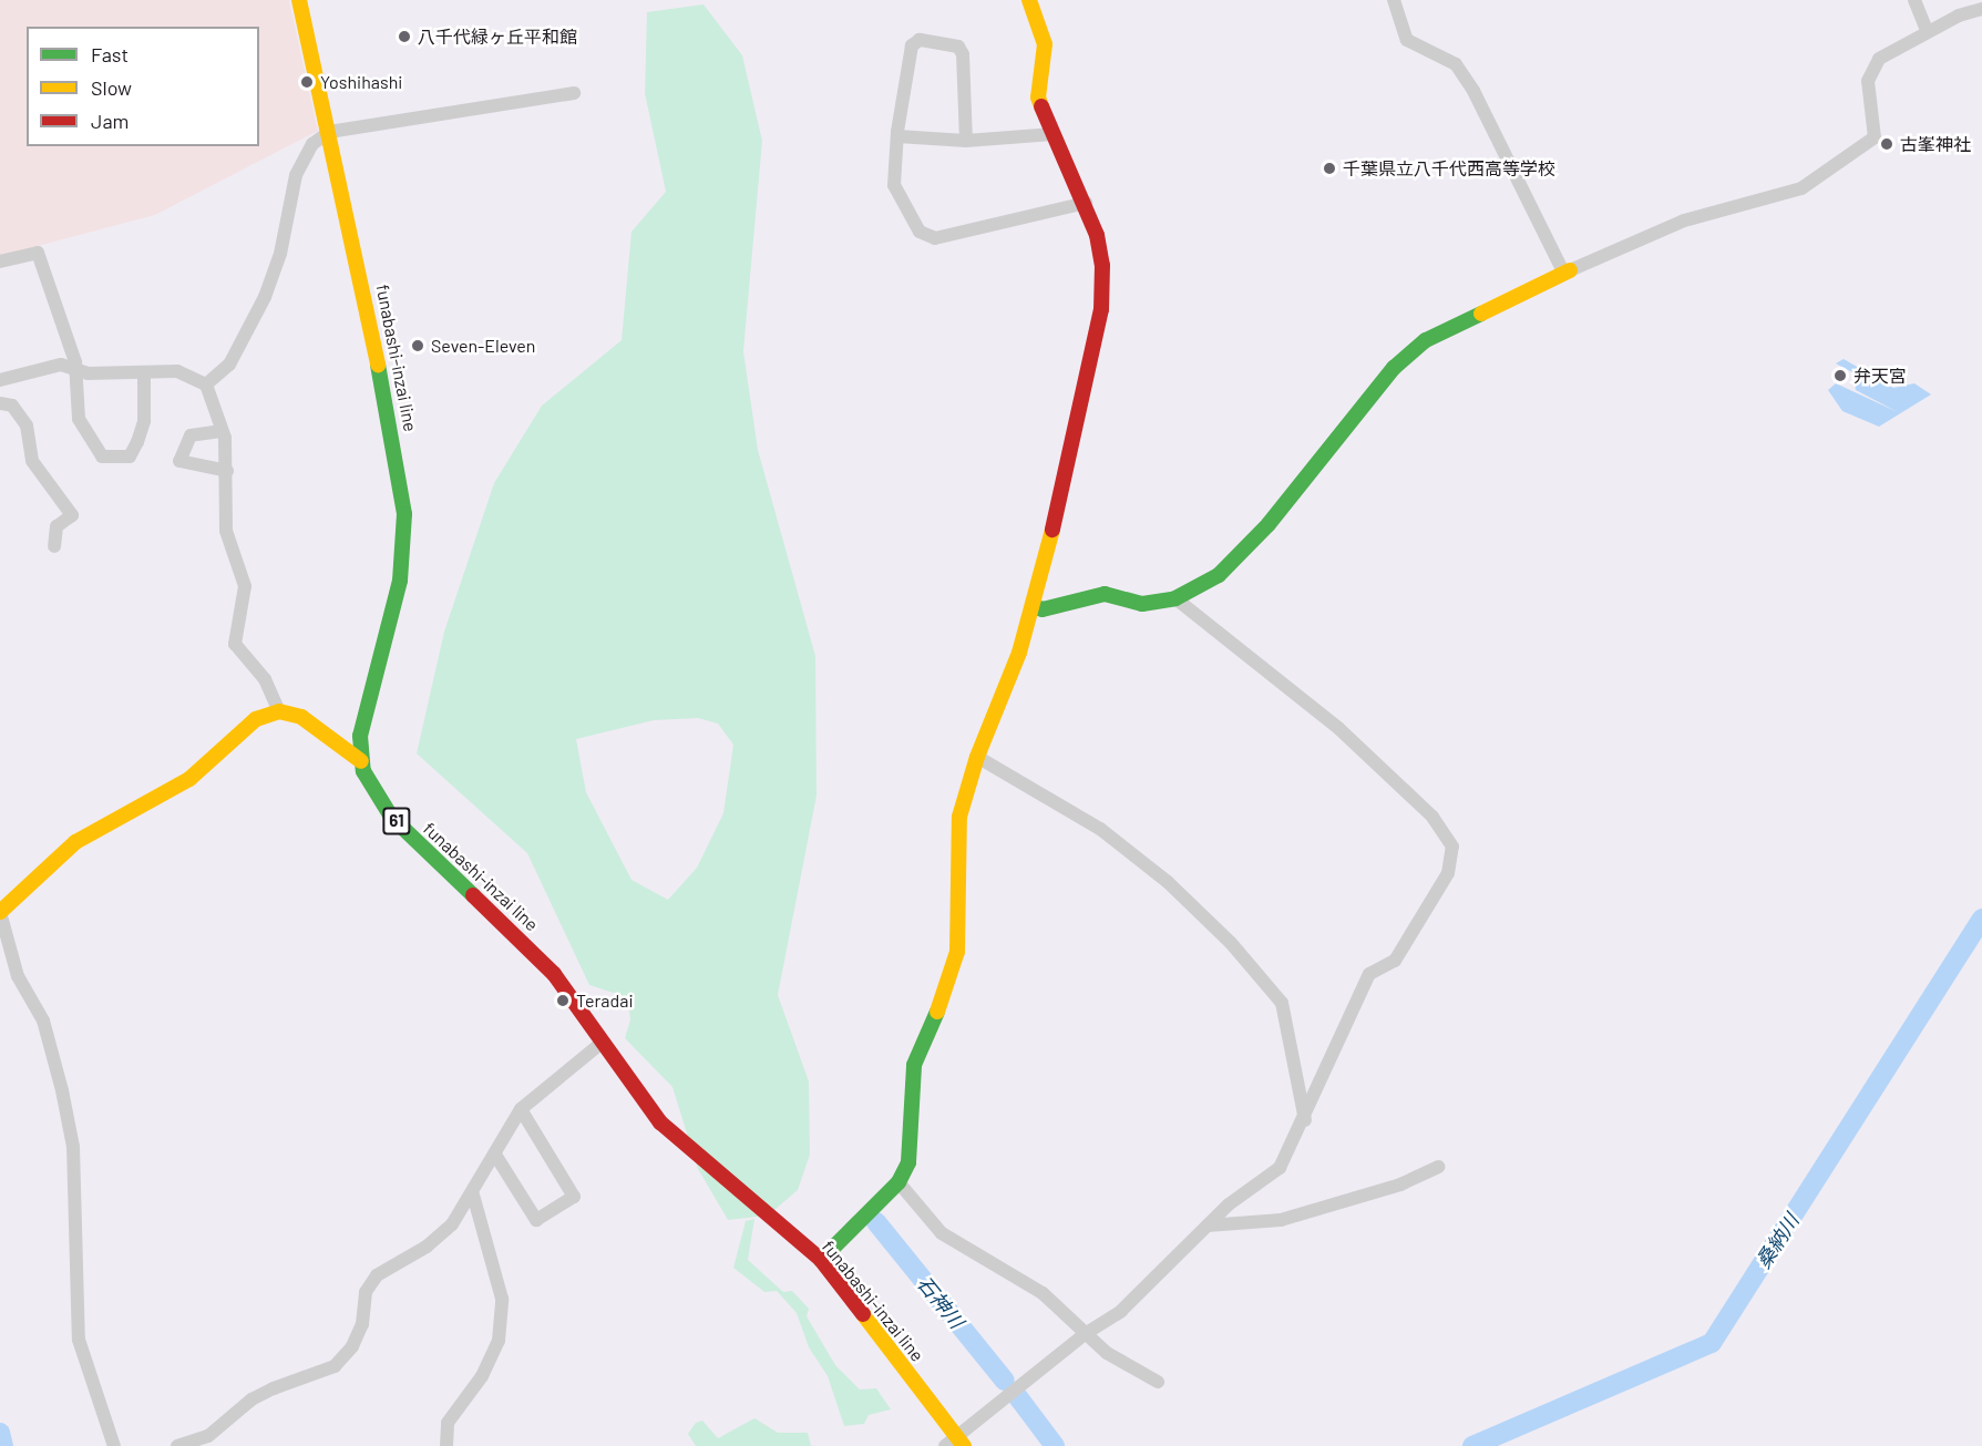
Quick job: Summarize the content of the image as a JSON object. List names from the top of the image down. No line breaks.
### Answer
{"streets":{"street":["funabashi-inzai line","61"]},"water":["桑納川","石神川"],"places":["八千代緑ヶ丘平和館","Yoshihashi","古峯神社","千葉県立八千代西高等学校","Seven-Eleven","弁天宮","Teradai"],"legend":["Fast","Slow","Jam"]}
